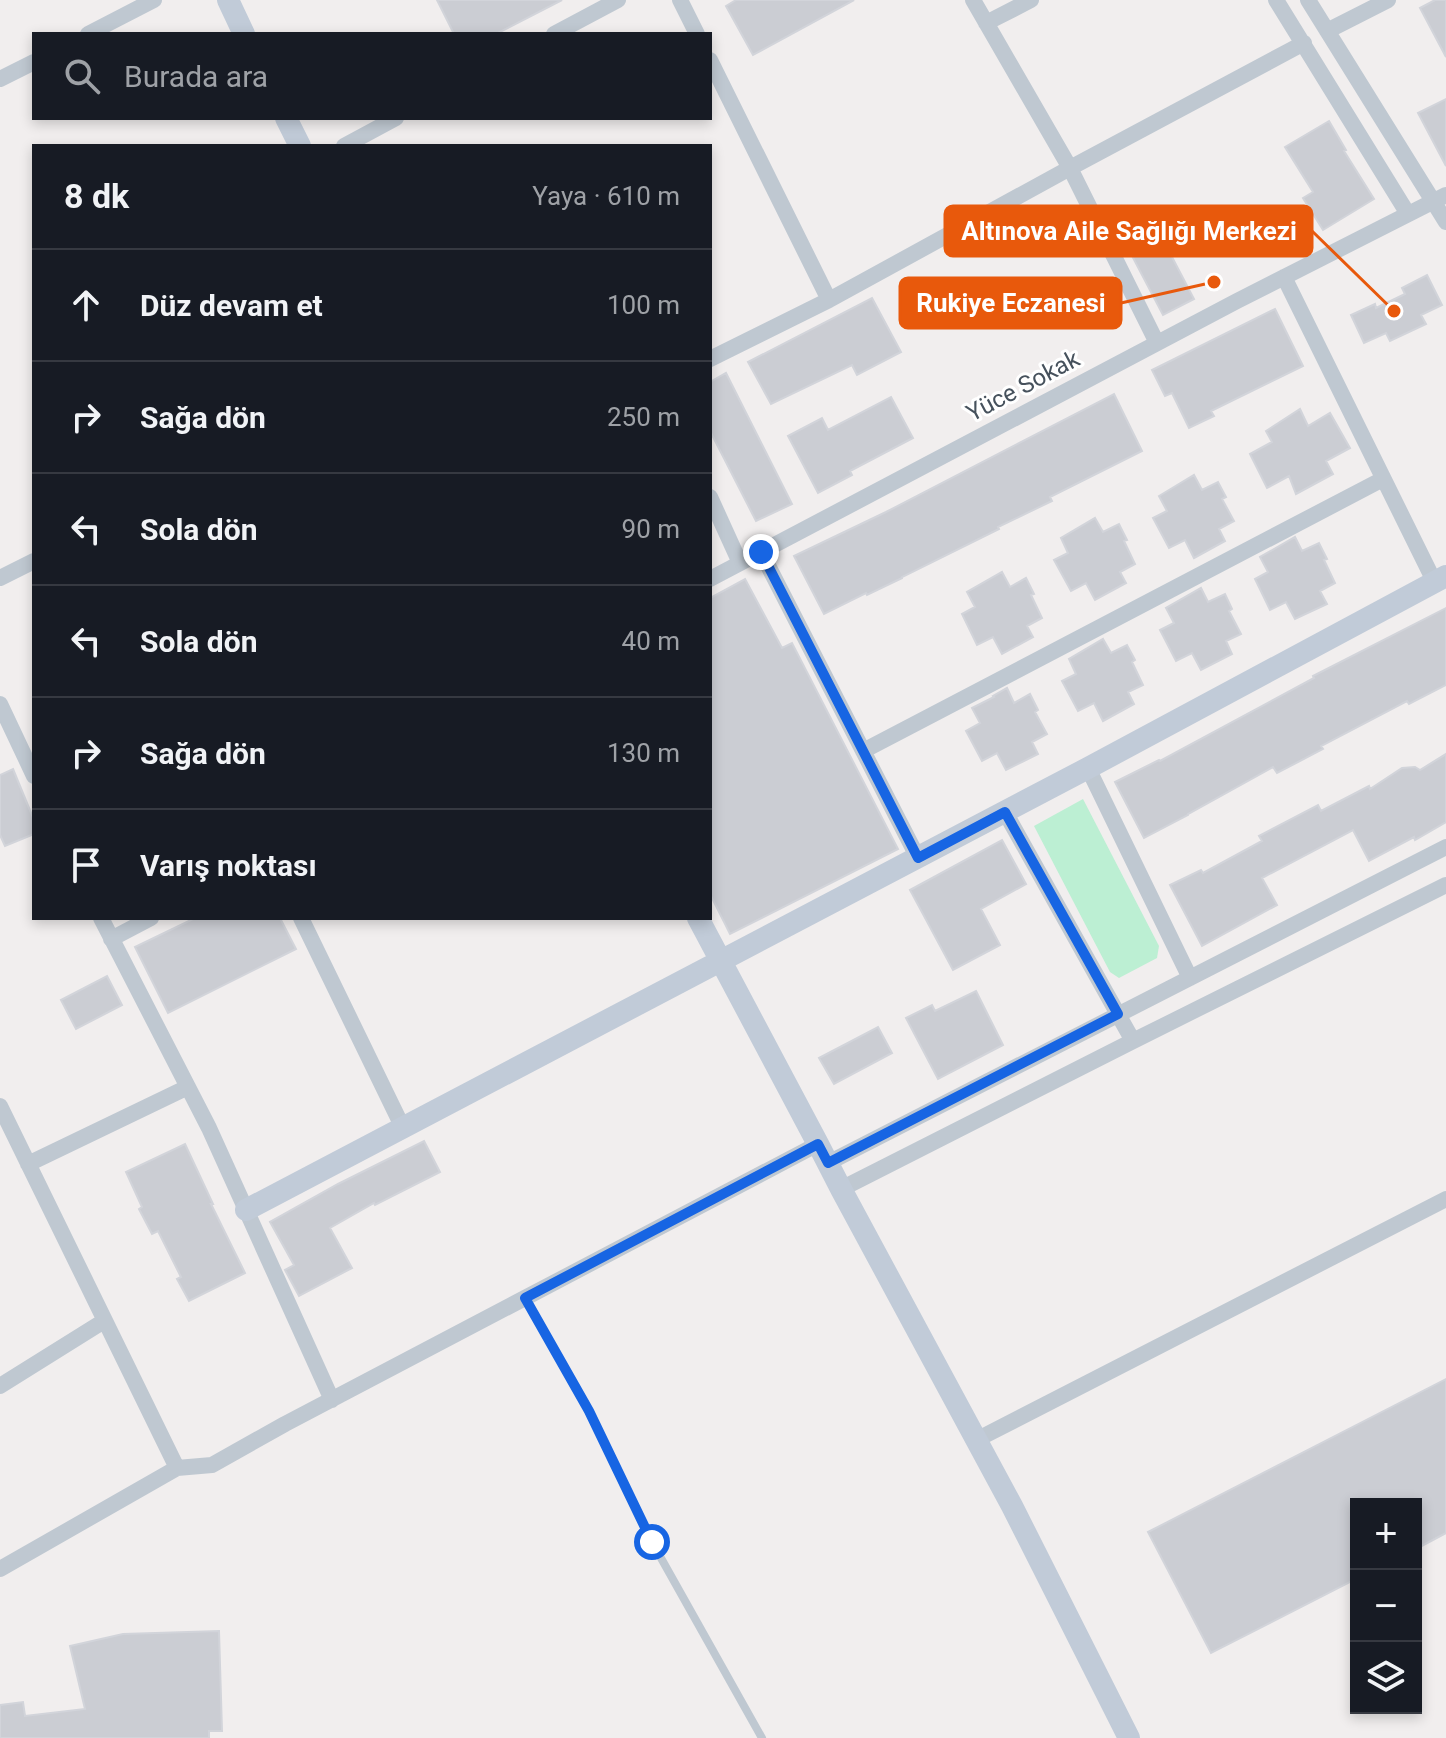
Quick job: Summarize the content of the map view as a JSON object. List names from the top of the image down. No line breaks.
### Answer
{"streets":{"street":["Yüce Sokak"]},"places":["Rukiye Eczanesi","Altınova Aile Sağlığı Merkezi"],"page":{"search":"Burada ara","heading":["8 dk","Yaya · 610 m"],"list":[["Düz devam et","100 m"],["Sağa dön","250 m"],["Sola dön","90 m"],["Sola dön","40 m"],["Sağa dön","130 m"],"Varış noktası"],"map_buttons":["+","−"]}}
